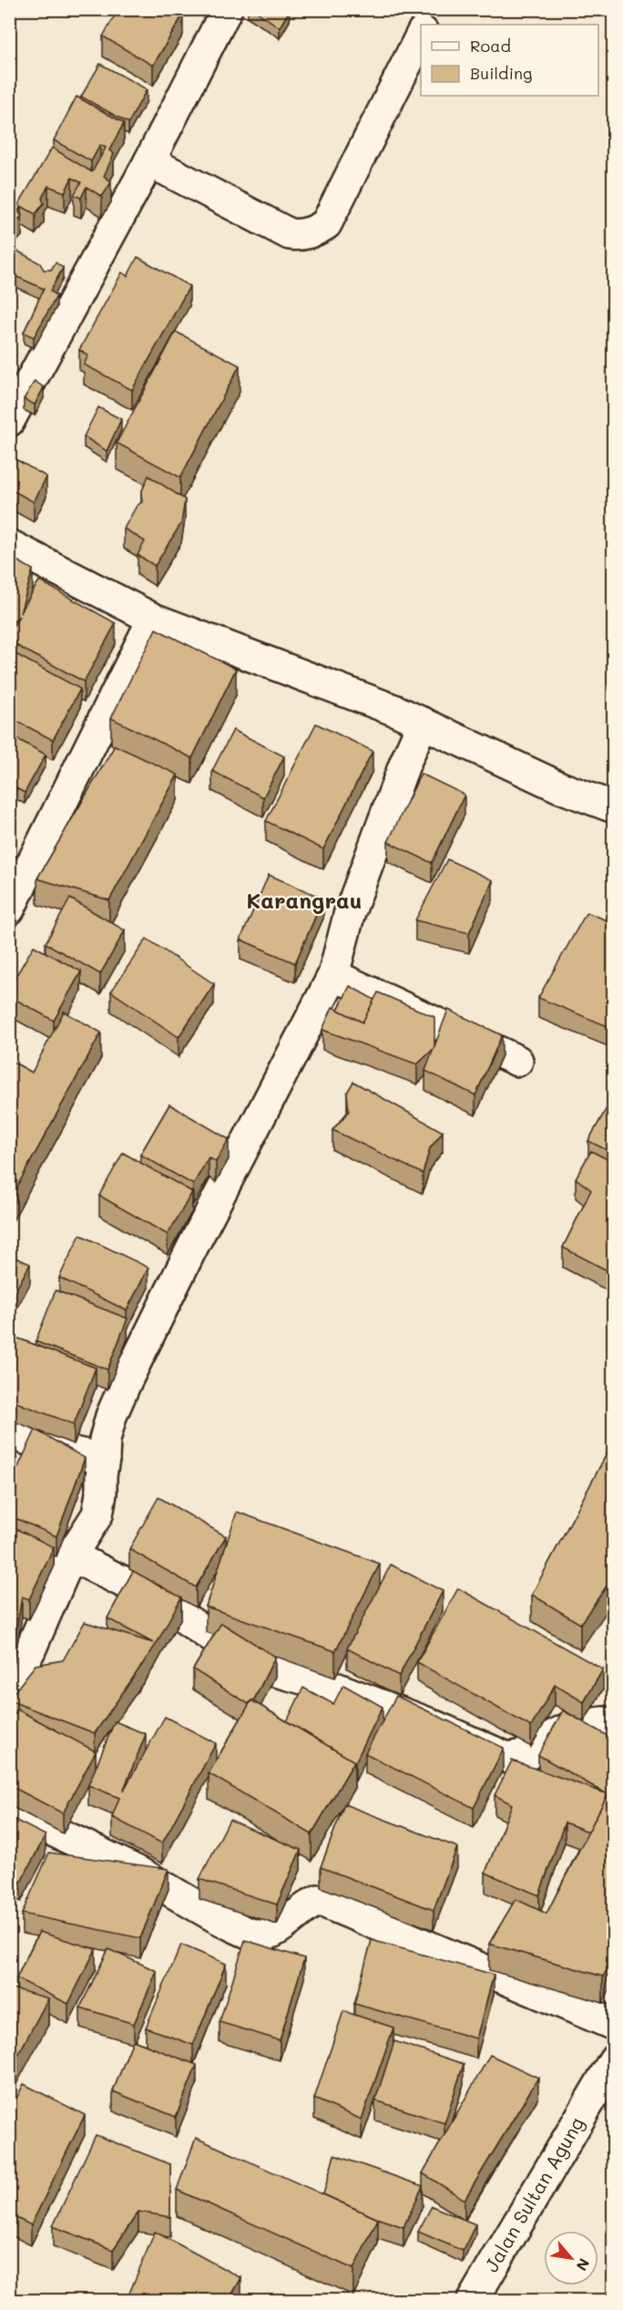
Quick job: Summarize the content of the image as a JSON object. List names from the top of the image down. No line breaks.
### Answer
{"streets":{"street":["Jalan Sultan Agung"]},"districts":["Karangrau"],"legend":["Road","Building"],"north":"bottom right"}
